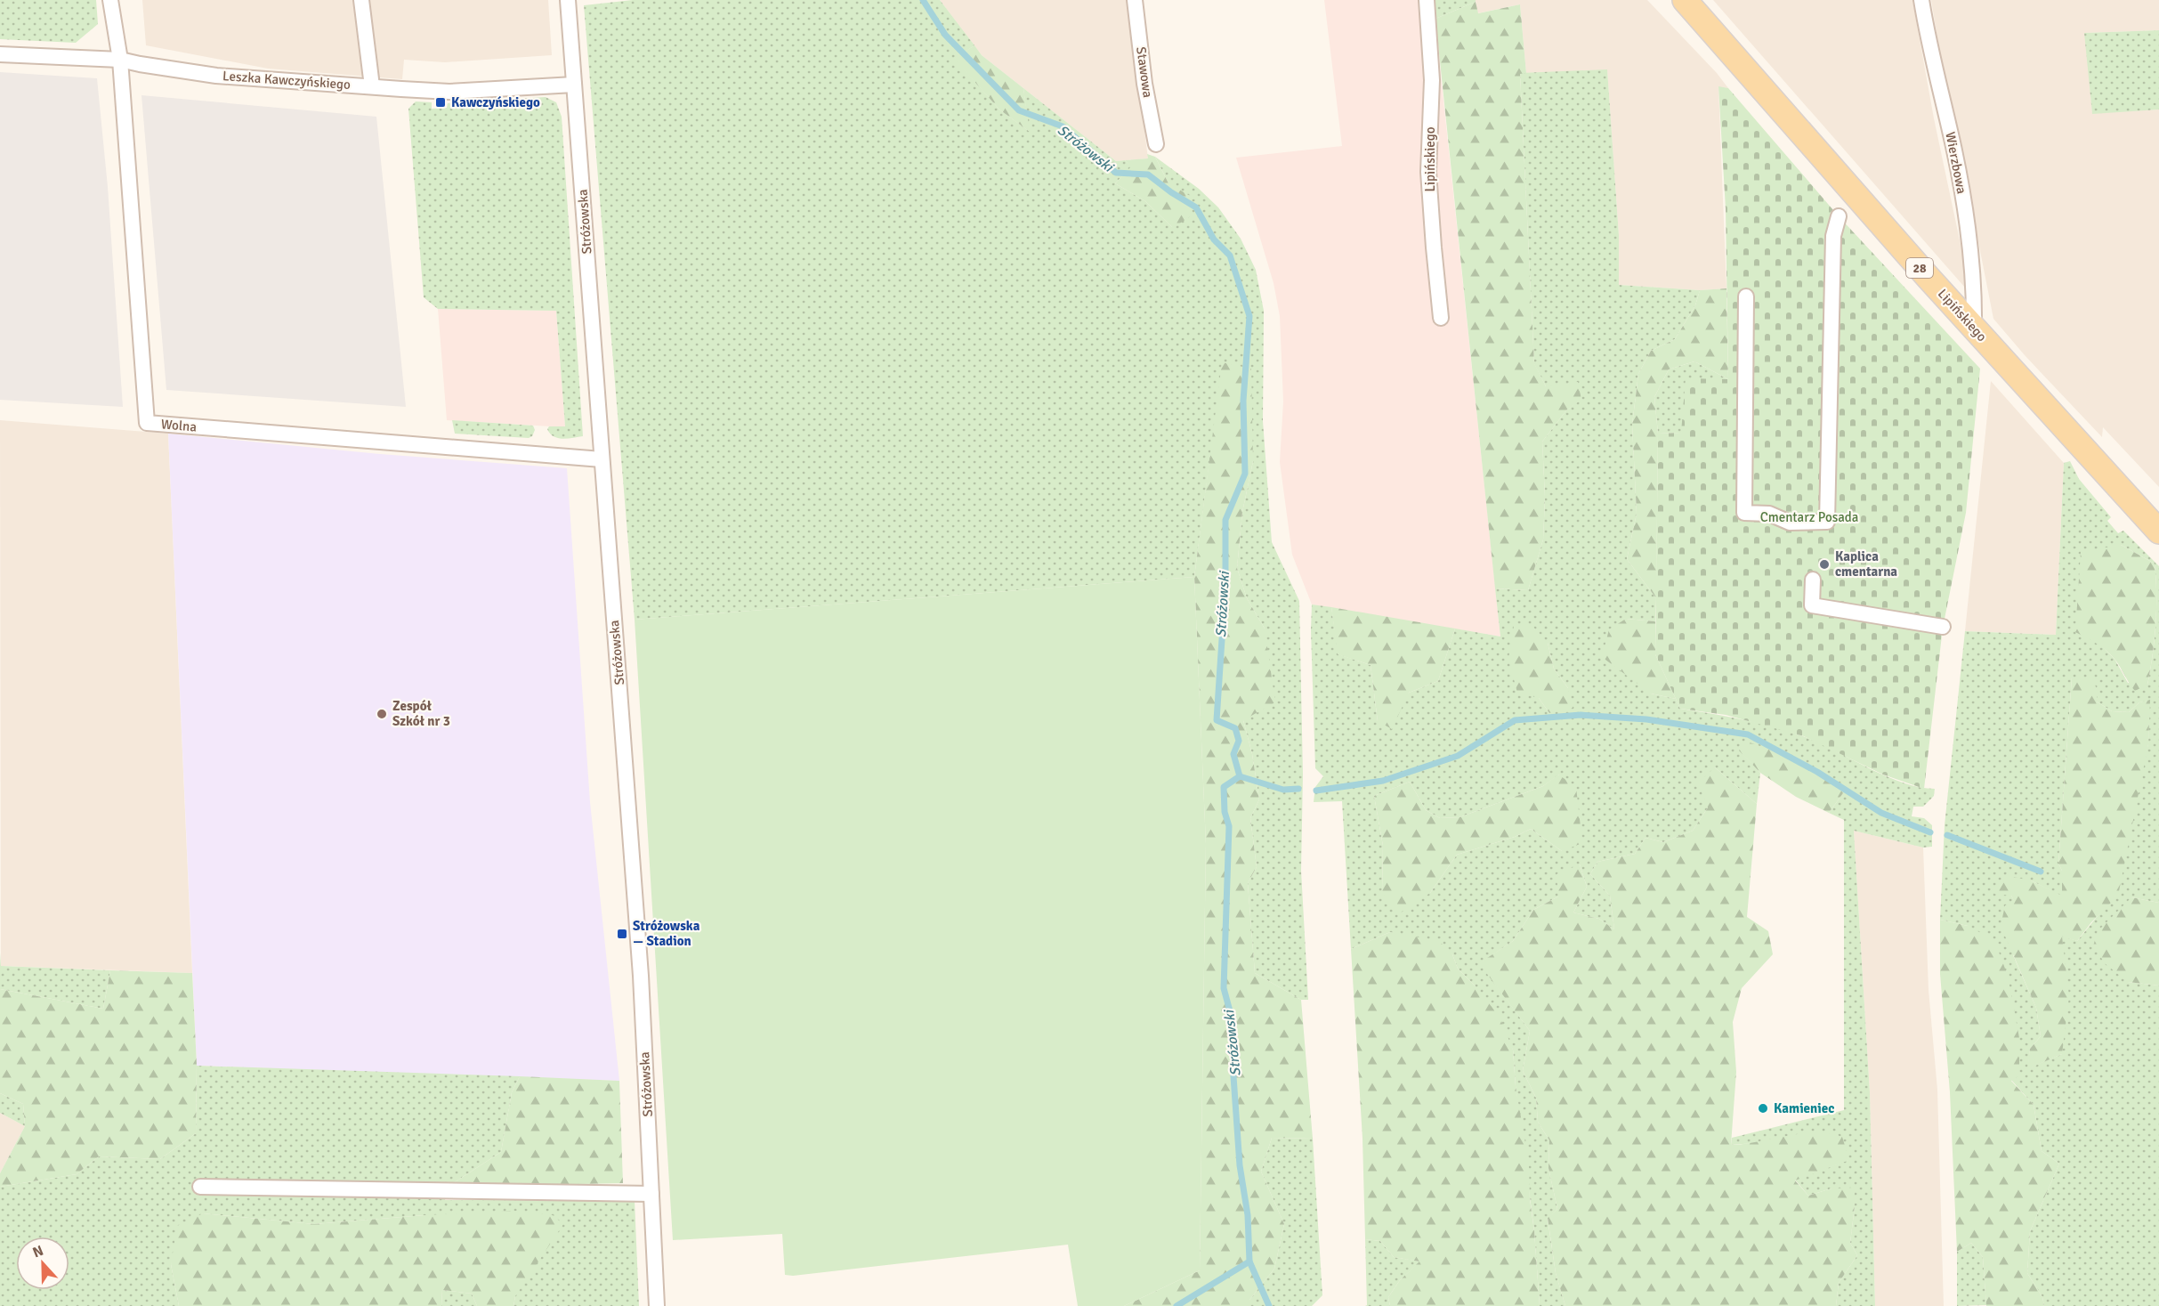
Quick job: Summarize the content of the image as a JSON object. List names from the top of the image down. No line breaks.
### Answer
{"streets":{"main road":["Lipińskiego","28"],"street":["Stawowa","Leszka Kawczyńskiego","Wierzbowa","Stróżowska","Wolna"]},"crossings":[["Leszka Kawczyńskiego","Stróżowska"],["Leszka Kawczyńskiego","Wolna"],["Lipińskiego","Wierzbowa"],["Stróżowska","Wolna"]],"water":["Stróżowski"],"parks":["Cmentarz Posada"],"places":{"transit":["Kawczyńskiego","Stróżowska — Stadion"],"other":["Kaplica cmentarna","Zespół Szkół nr 3","Kamieniec"]},"north":"top"}
